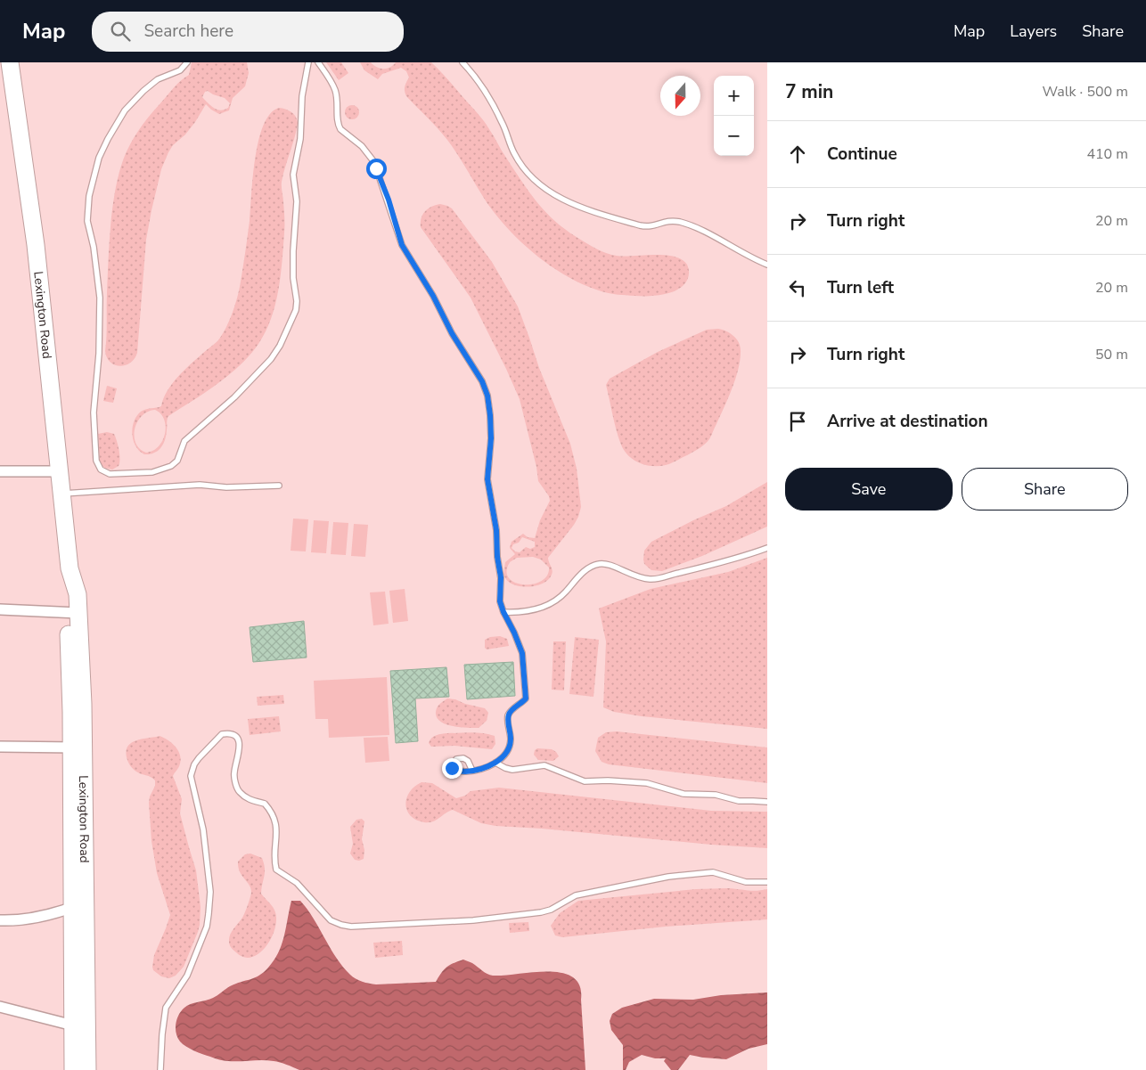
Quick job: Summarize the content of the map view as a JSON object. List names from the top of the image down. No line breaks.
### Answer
{"streets":{"main road":["Lexington Road"]},"north":"bottom","page":{"header":"Map","search":"Search here","nav":["Map","Layers","Share"],"heading":["7 min","Walk · 500 m"],"map_buttons":["+","−"],"list":[["Continue","410 m"],["Turn right","20 m"],["Turn left","20 m"],["Turn right","50 m"],"Arrive at destination"],"buttons":["Save","Share"]}}
